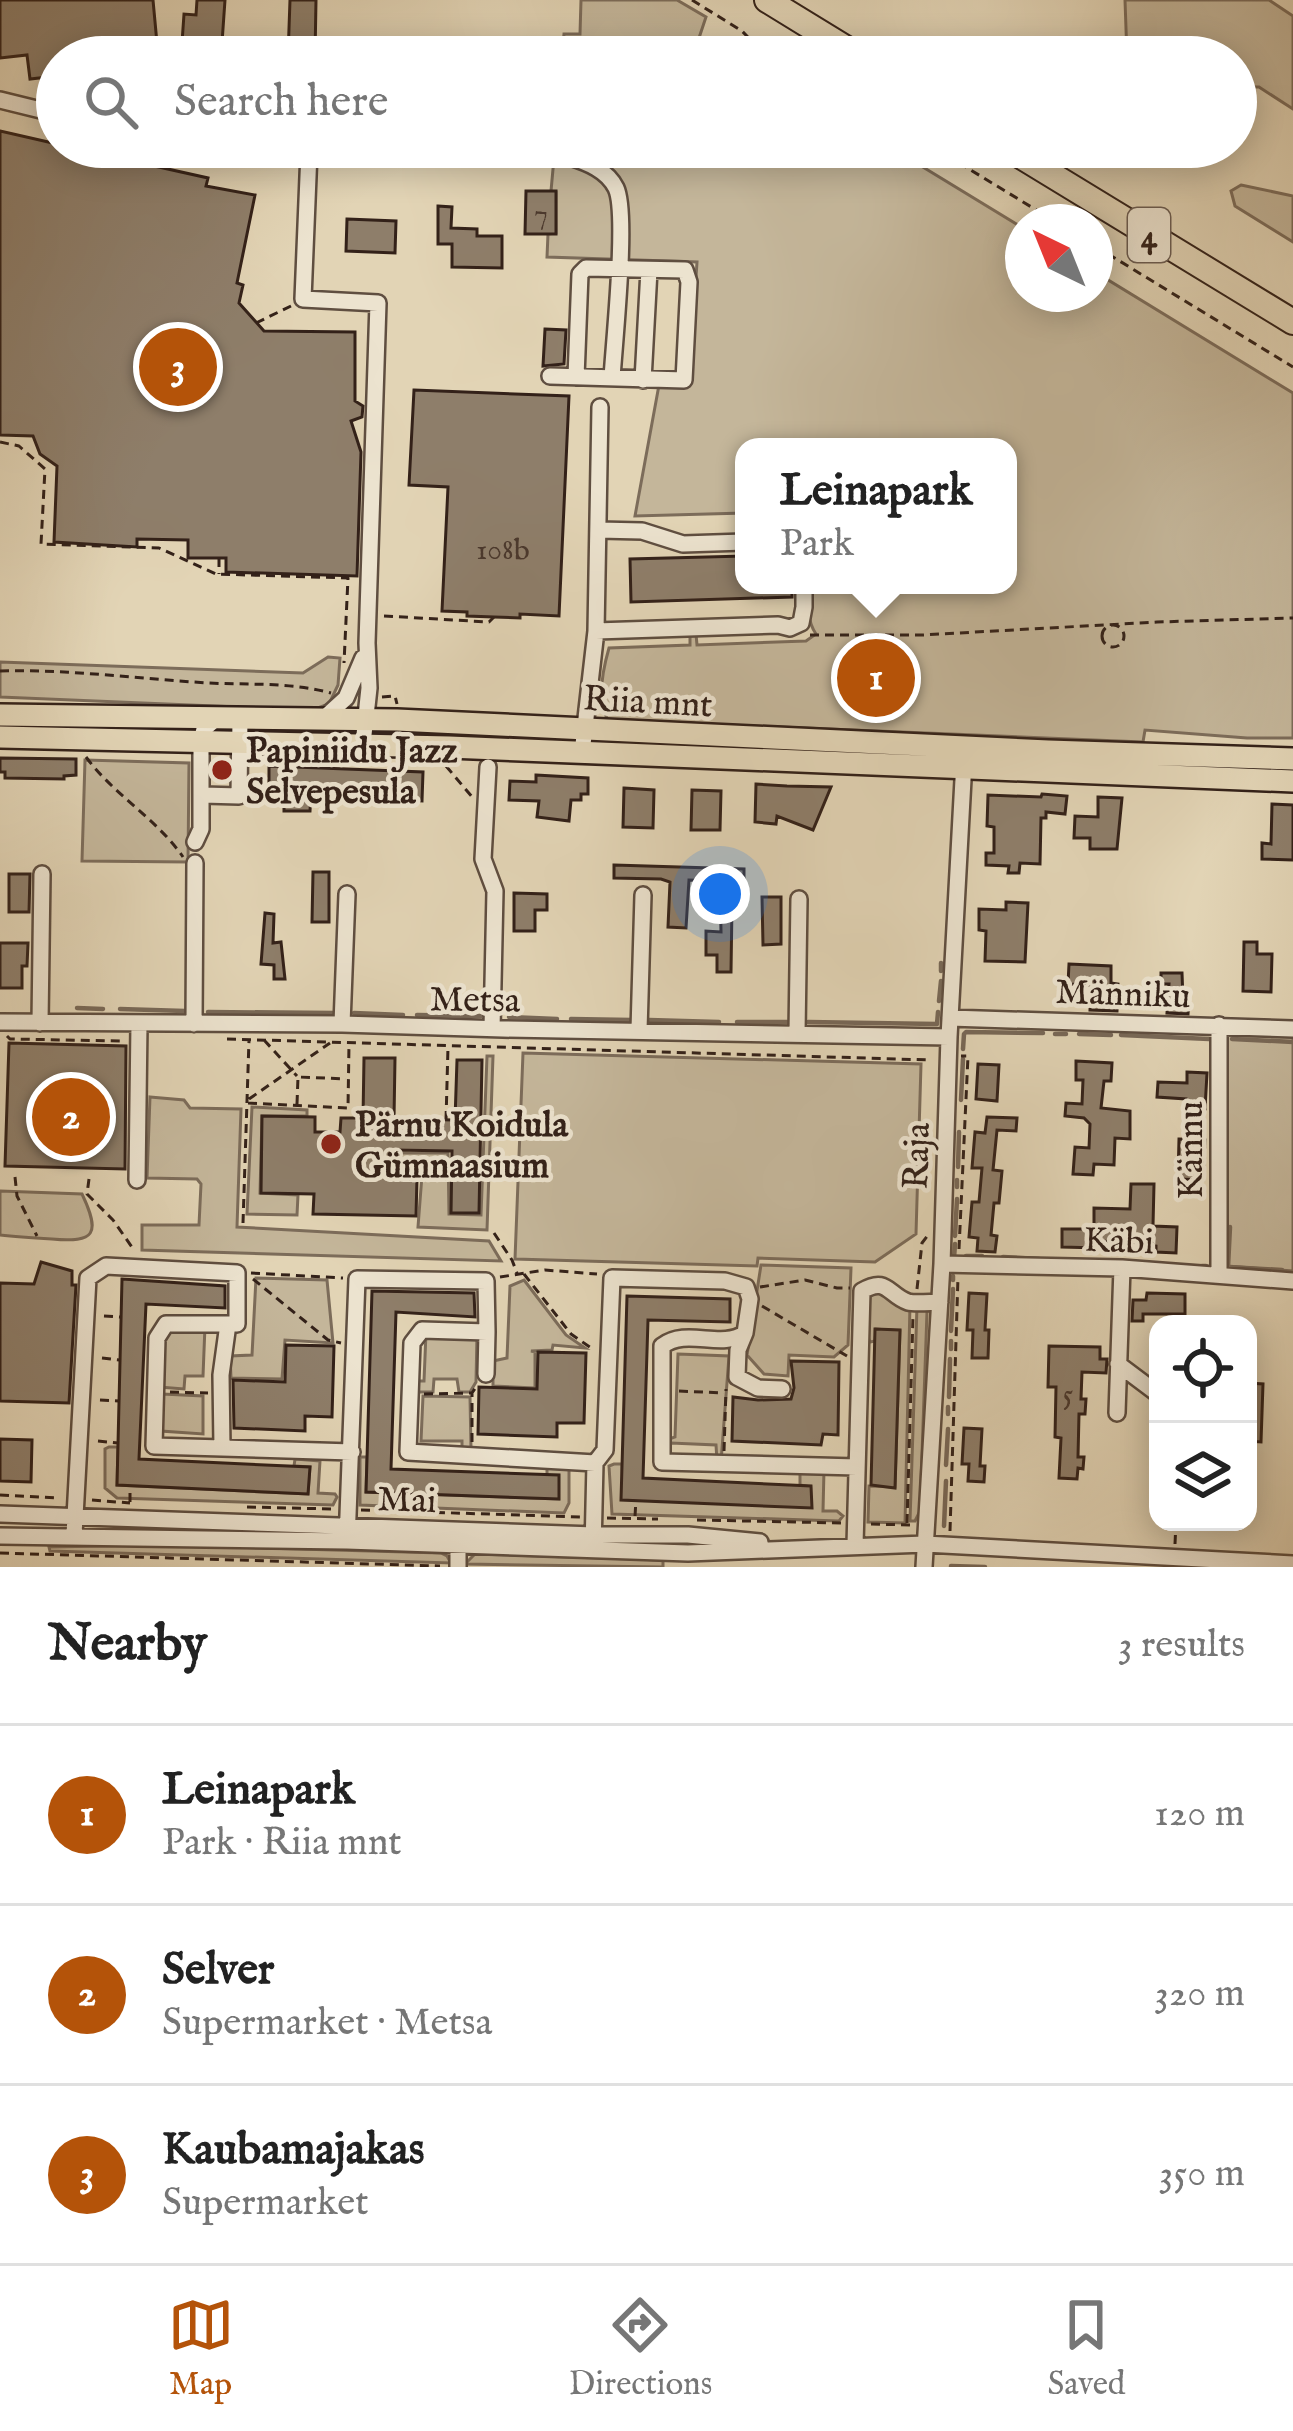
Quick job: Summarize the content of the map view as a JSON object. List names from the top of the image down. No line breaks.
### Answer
{"streets":{"highway":["4"],"main road":["Riia mnt"],"street":["Männiku","Metsa","Kännu","Raja","Käbi","Mai"]},"crossings":[["Riia mnt","Raja"],["Männiku","Kännu"],["Männiku","Raja"],["Metsa","Raja"],["Kännu","Käbi"],["Raja","Käbi"],["Raja","Mai"]],"places":["Papiniidu Jazz Selvepesula","Pärnu Koidula Gümnaasium"],"house_numbers":["7","108b","5"],"north":"top left","page":{"search":"Search here","pins":["3","1","2"],"popup":["Leinapark","Park"],"heading":["Nearby","3 results"],"list":[{"mark":"1","name":"Leinapark","note":"Park · Riia mnt","value":"120 m"},{"mark":"2","name":"Selver","note":"Supermarket · Metsa","value":"320 m"},{"mark":"3","name":"Kaubamajakas","note":"Supermarket","value":"350 m"}],"nav":["Map","Directions","Saved"]}}
